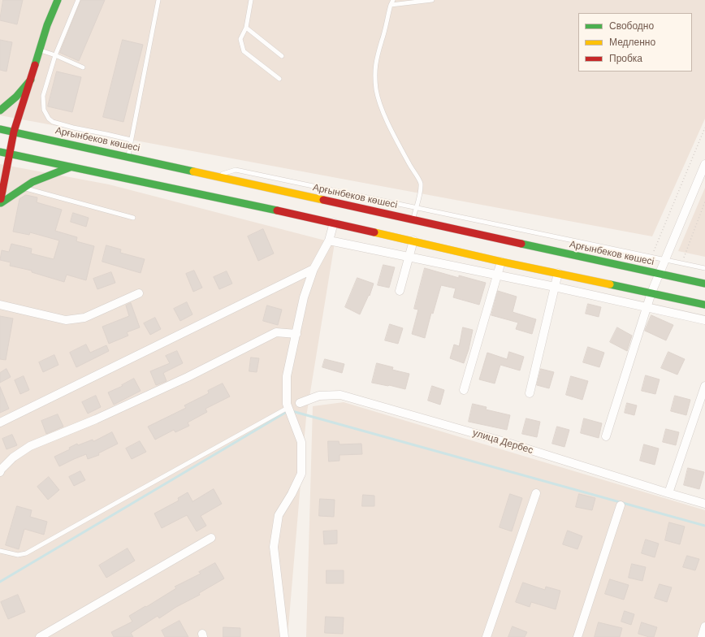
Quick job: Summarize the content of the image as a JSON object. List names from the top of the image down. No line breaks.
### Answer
{"streets":{"main road":["Арғынбеков көшесі"],"street":["улица Дербес"]},"legend":["Свободно","Медленно","Пробка"]}
